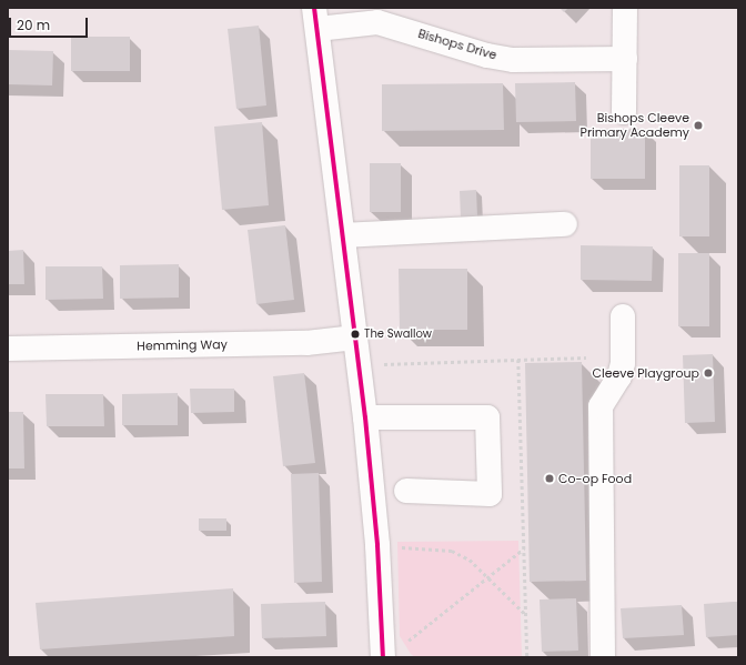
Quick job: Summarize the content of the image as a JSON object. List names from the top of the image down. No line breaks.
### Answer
{"streets":{"street":["Bishops Drive","Hemming Way"]},"crossings":[["Bishops Drive","Hemming Way"]],"places":["Bishops Cleeve Primary Academy","The Swallow","Cleeve Playgroup","Co-op Food"],"scale_bar":"20 m"}
